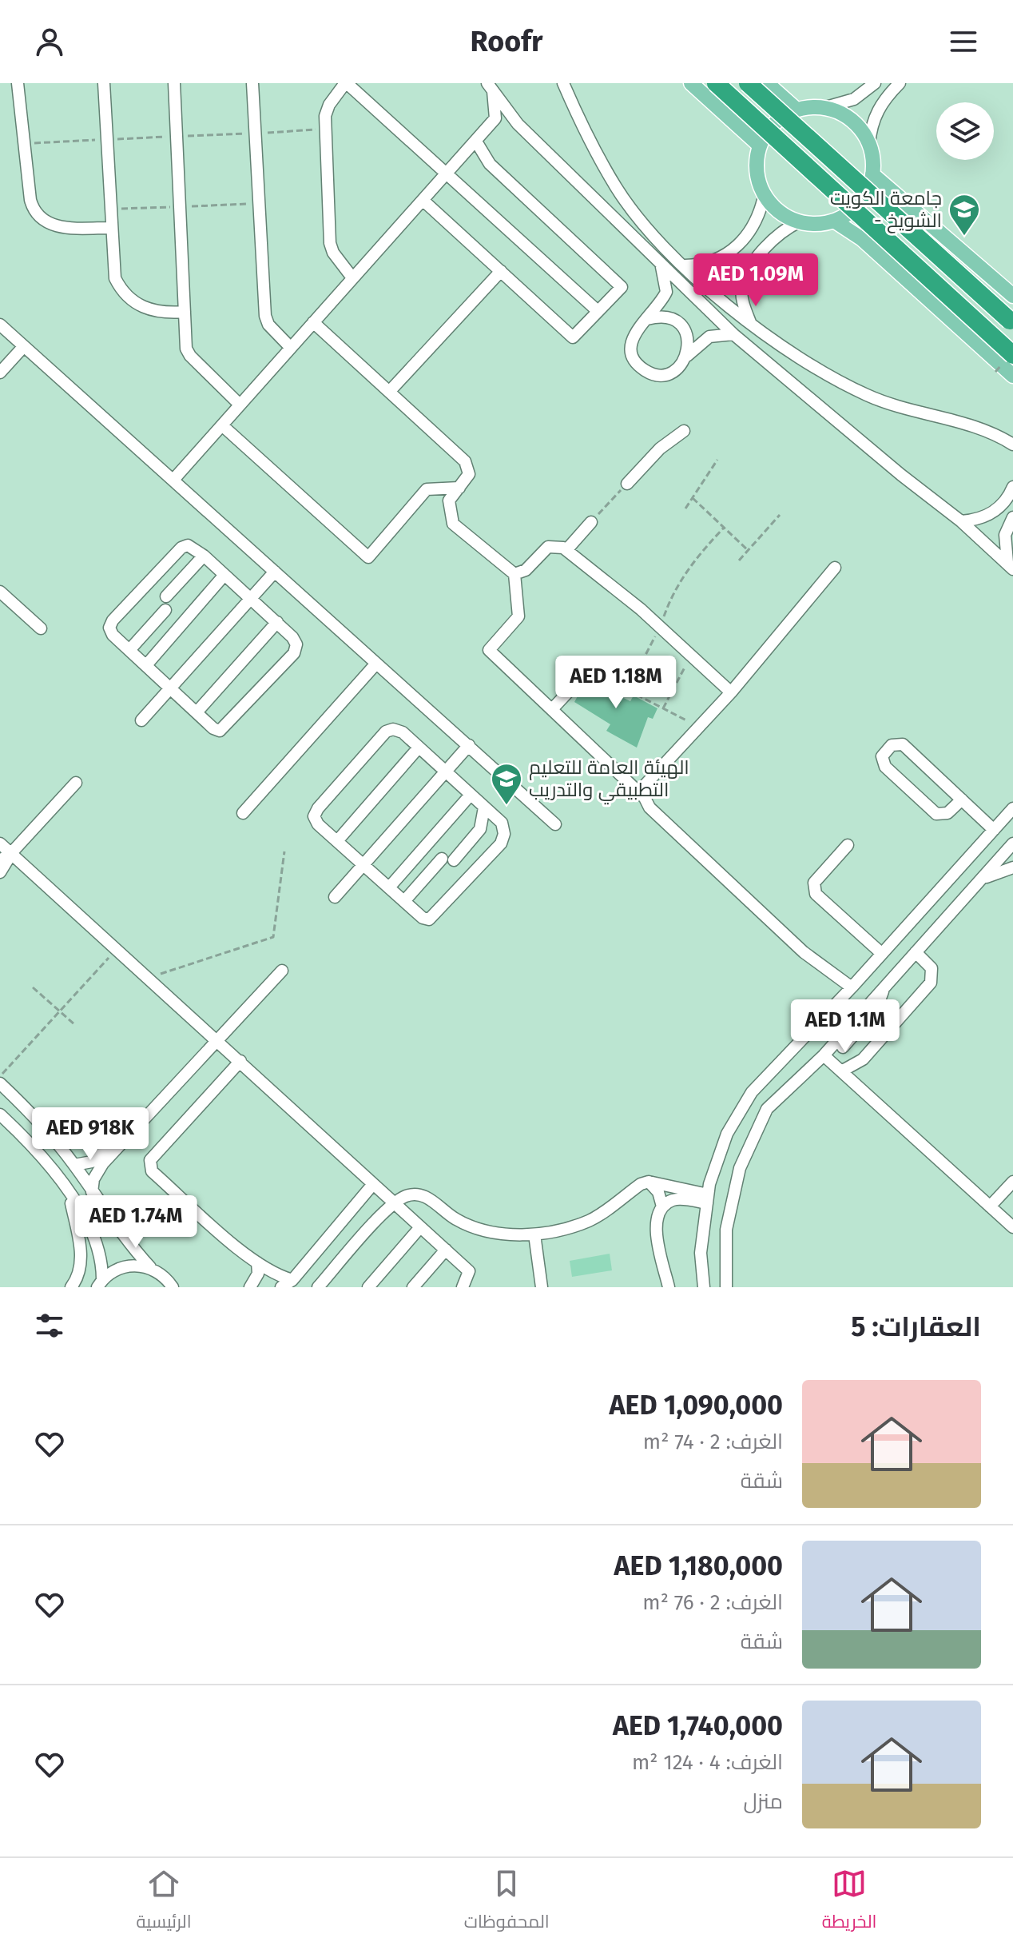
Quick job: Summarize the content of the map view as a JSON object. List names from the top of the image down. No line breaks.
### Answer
{"places":{"school or university":["جامعة الكويت - الشويخ","الهيئة العامة للتعليم التطبيقي والتدريب"]},"page":{"header":"Roofr","price":["AED 1.09M","AED 1.18M","AED 1.1M","AED 918K","AED 1.74M"],"heading":"العقارات: 5","list":[{"name":"AED 1,090,000","note":"الغرف: 2 · 74 m² · شقة"},{"name":"AED 1,180,000","note":"الغرف: 2 · 76 m² · شقة"},{"name":"AED 1,740,000","note":"الغرف: 4 · 124 m² · منزل"}],"tabs":["الخريطة","المحفوظات","الرئيسية"]}}
